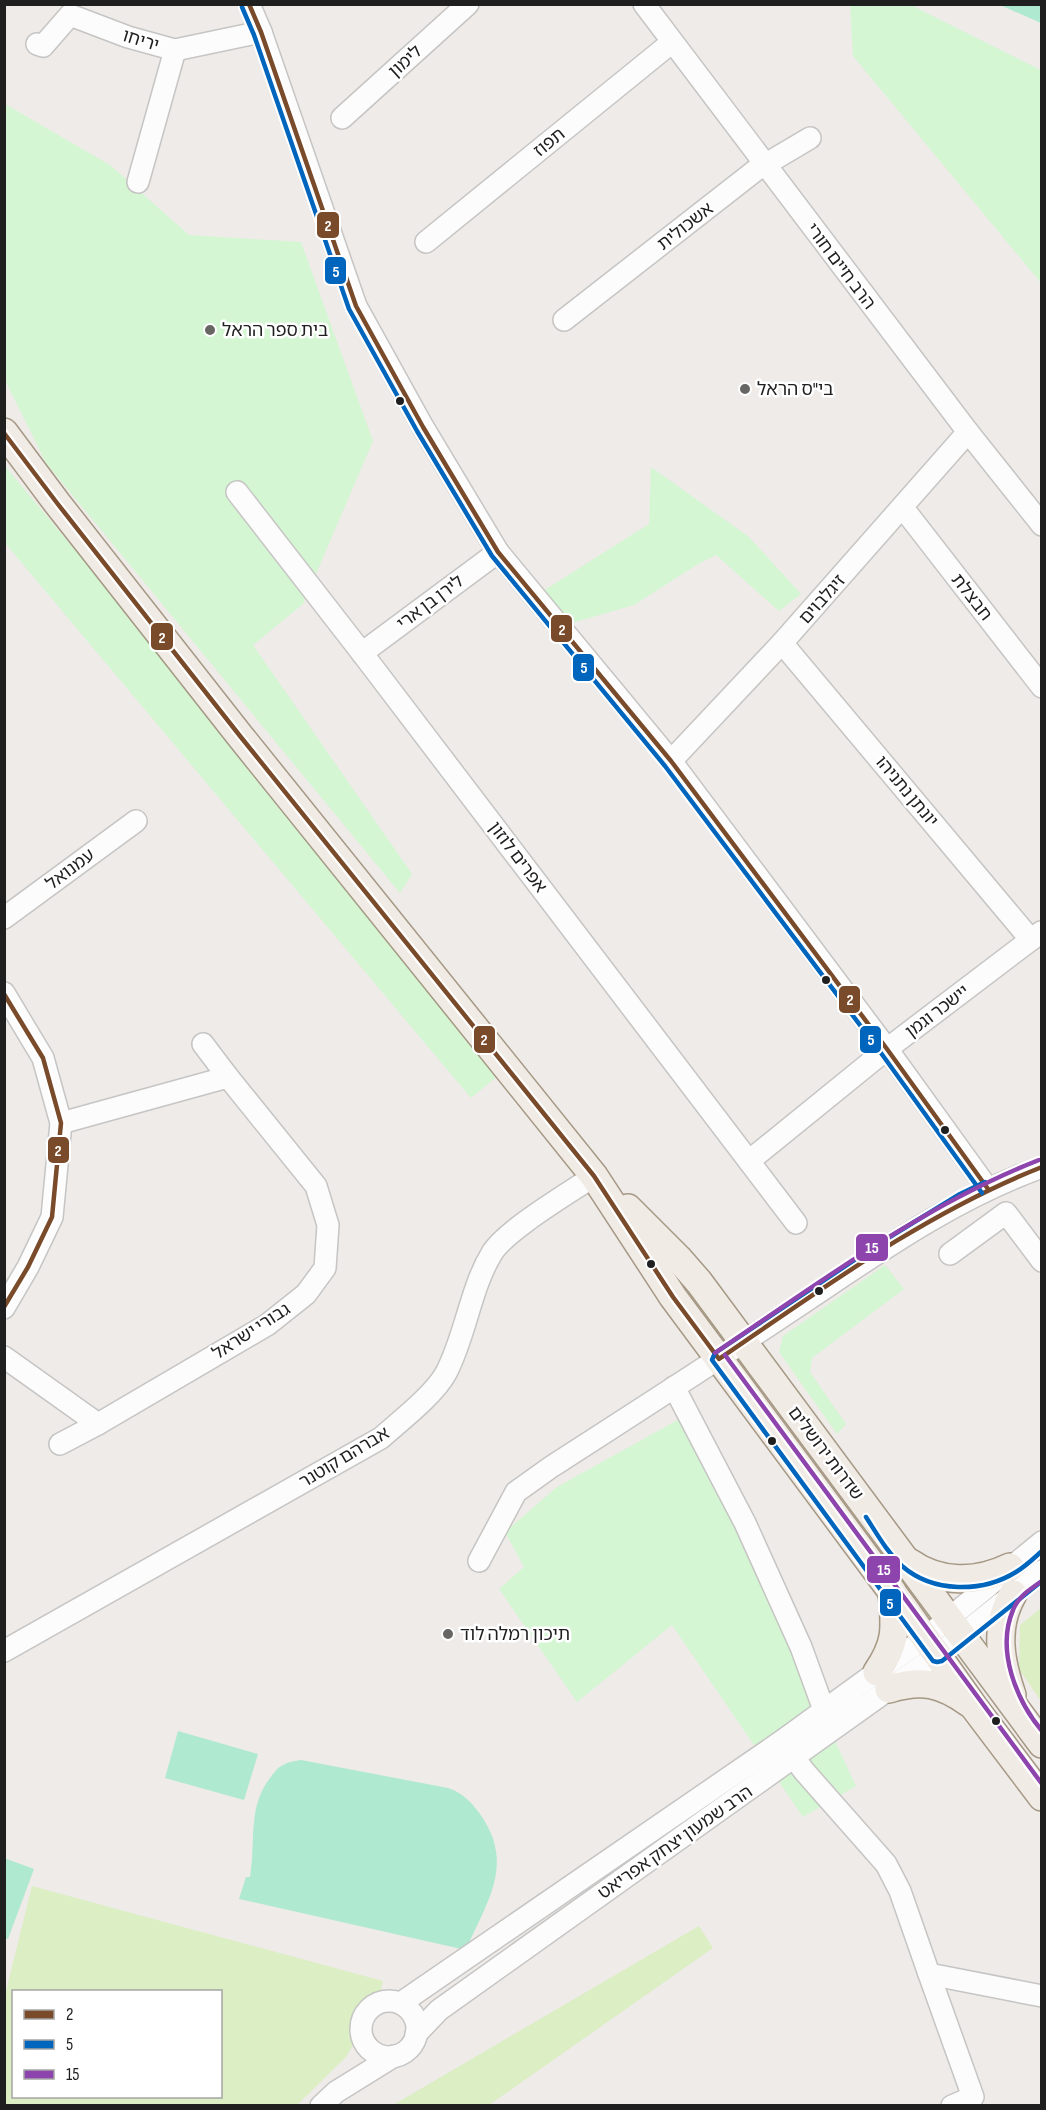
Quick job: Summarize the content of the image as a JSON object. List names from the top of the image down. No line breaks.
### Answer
{"streets":{"main road":["שדרות ירושלים"],"street":["יריחו","לימון","תפוז","אשכולית","הרב חיים חורי","חבצלת","זיגלבוים","לירן בן ארי","יונתן נתניהו","אפרים לוזון","עמנואל","יישכר וגמן","גבורי ישראל","אברהם קוטנר","הרב שמעון יצחק אפריאט"]},"crossings":[["תפוז","הרב חיים חורי"],["אשכולית","הרב חיים חורי"],["הרב חיים חורי","זיגלבוים"],["חבצלת","זיגלבוים"],["זיגלבוים","יונתן נתניהו"],["לירן בן ארי","אפרים לוזון"],["יונתן נתניהו","יישכר וגמן"],["אפרים לוזון","יישכר וגמן"],["שדרות ירושלים","אברהם קוטנר"],["שדרות ירושלים","הרב שמעון יצחק אפריאט"]],"places":["בית ספר הראל","בי\"ס הראל","תיכון רמלה לוד"],"lines":["transit line 2","transit line 5","transit line 15"],"legend":["2","5","15"]}
